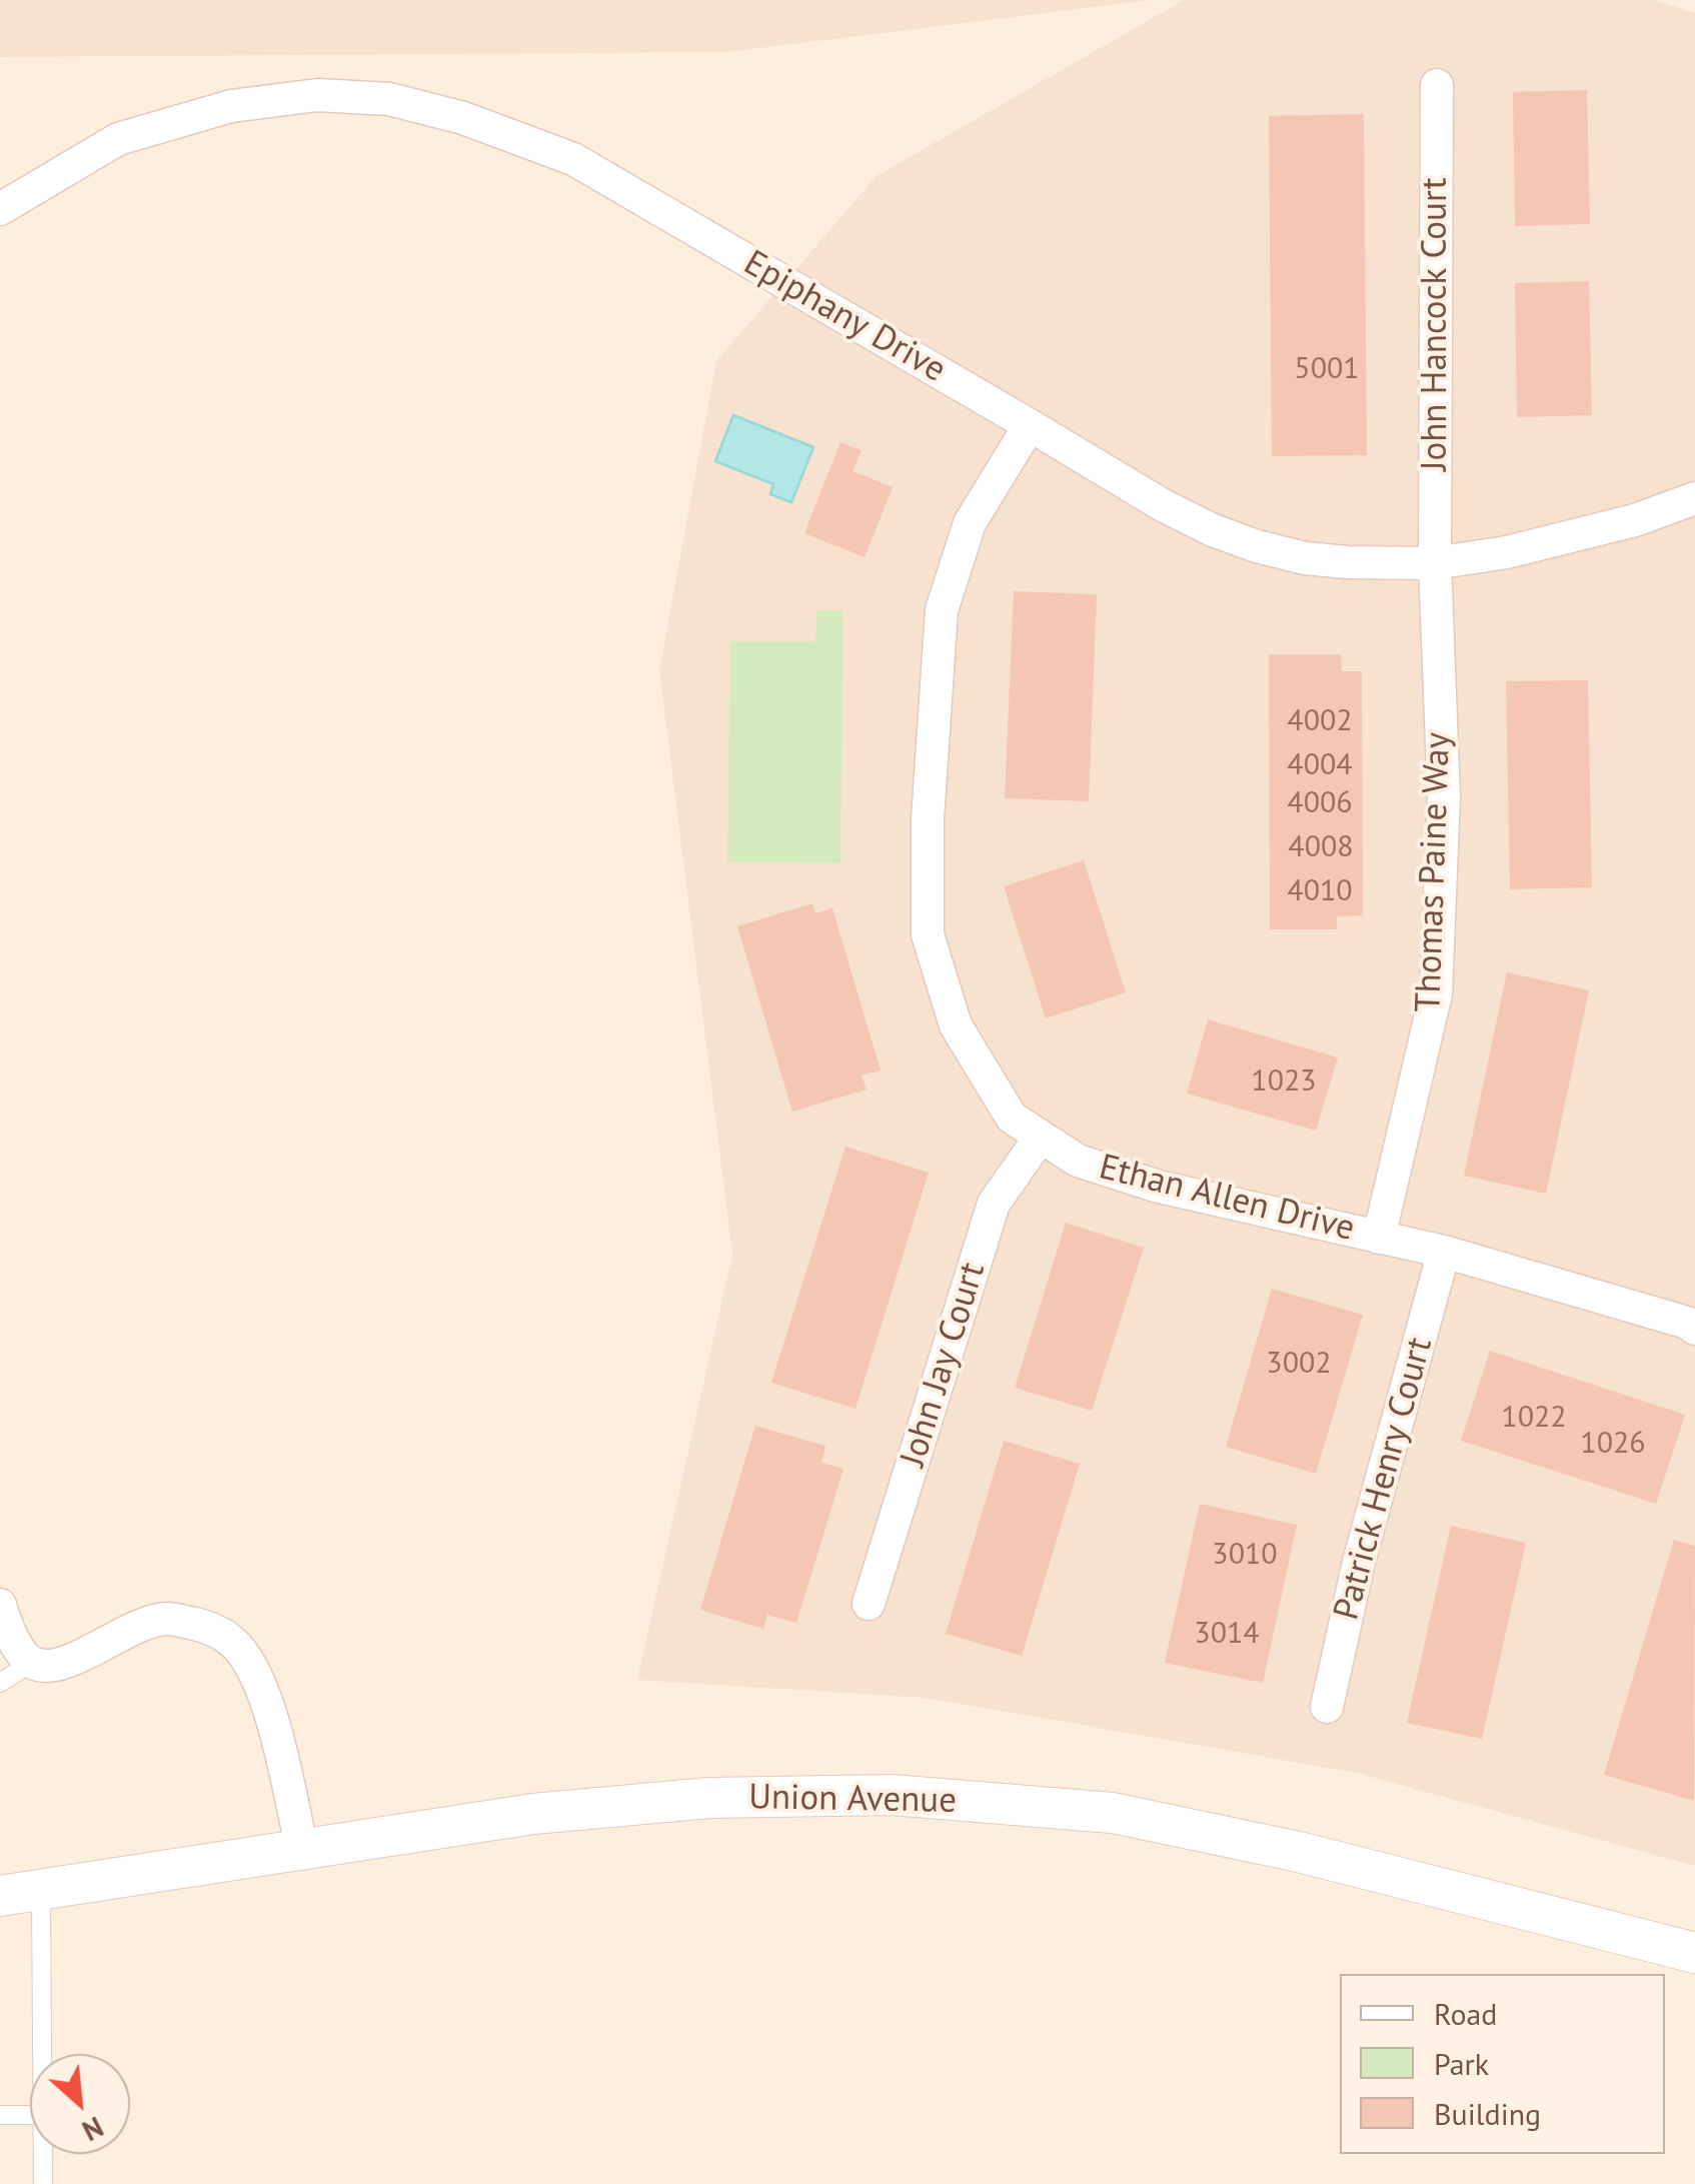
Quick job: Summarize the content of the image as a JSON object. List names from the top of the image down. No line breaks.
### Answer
{"streets":{"street":["Epiphany Drive","John Hancock Court","Thomas Paine Way","Ethan Allen Drive","John Jay Court","Patrick Henry Court","Union Avenue"]},"crossings":[["Epiphany Drive","John Hancock Court"],["Epiphany Drive","Thomas Paine Way"],["Epiphany Drive","Ethan Allen Drive"],["John Hancock Court","Thomas Paine Way"],["Thomas Paine Way","Ethan Allen Drive"],["Ethan Allen Drive","John Jay Court"],["Ethan Allen Drive","Patrick Henry Court"]],"house_numbers":["5001","4002","4004","4006","4008","4010","1023","3002","1022","1026","3010","3014"],"legend":["Road","Park","Building"],"north":"bottom right"}
